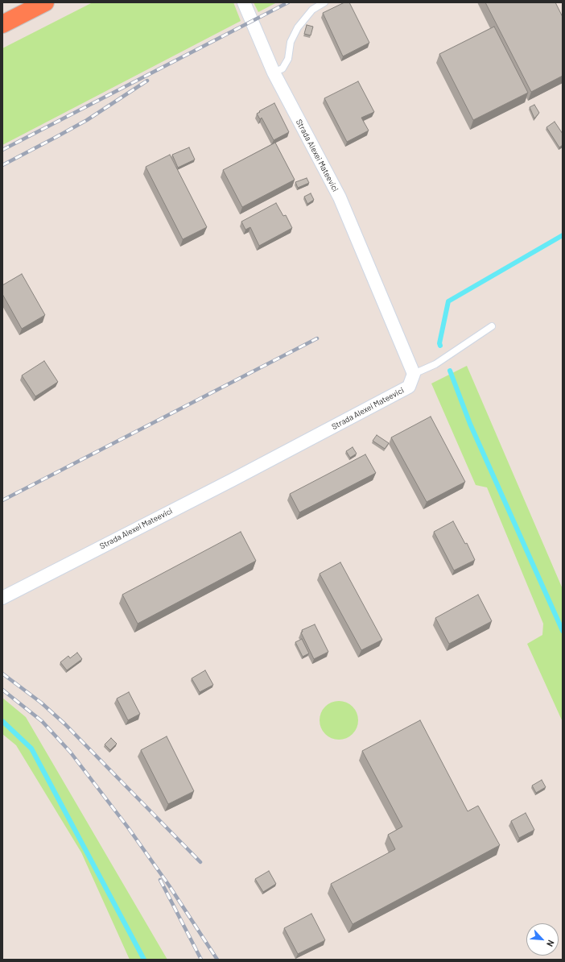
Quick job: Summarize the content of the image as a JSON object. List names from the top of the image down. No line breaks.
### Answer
{"streets":{"street":["Strada Alexei Mateevici"]},"north":"bottom right"}
